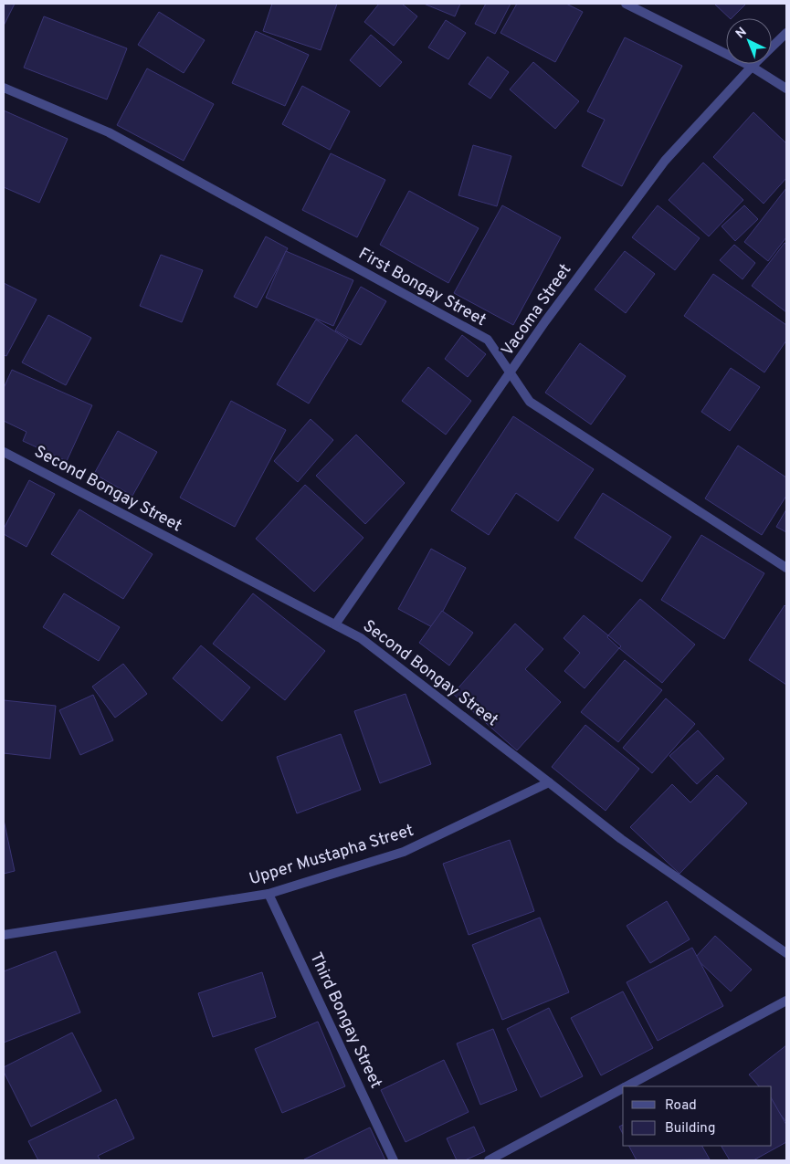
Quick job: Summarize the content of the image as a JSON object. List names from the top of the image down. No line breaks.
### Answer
{"streets":{"street":["First Bongay Street","Vacoma Street","Second Bongay Street","Upper Mustapha Street","Third Bongay Street"]},"crossings":[["First Bongay Street","Vacoma Street"],["Vacoma Street","Second Bongay Street"],["Second Bongay Street","Upper Mustapha Street"],["Upper Mustapha Street","Third Bongay Street"]],"legend":["Road","Building"],"north":"top left"}
